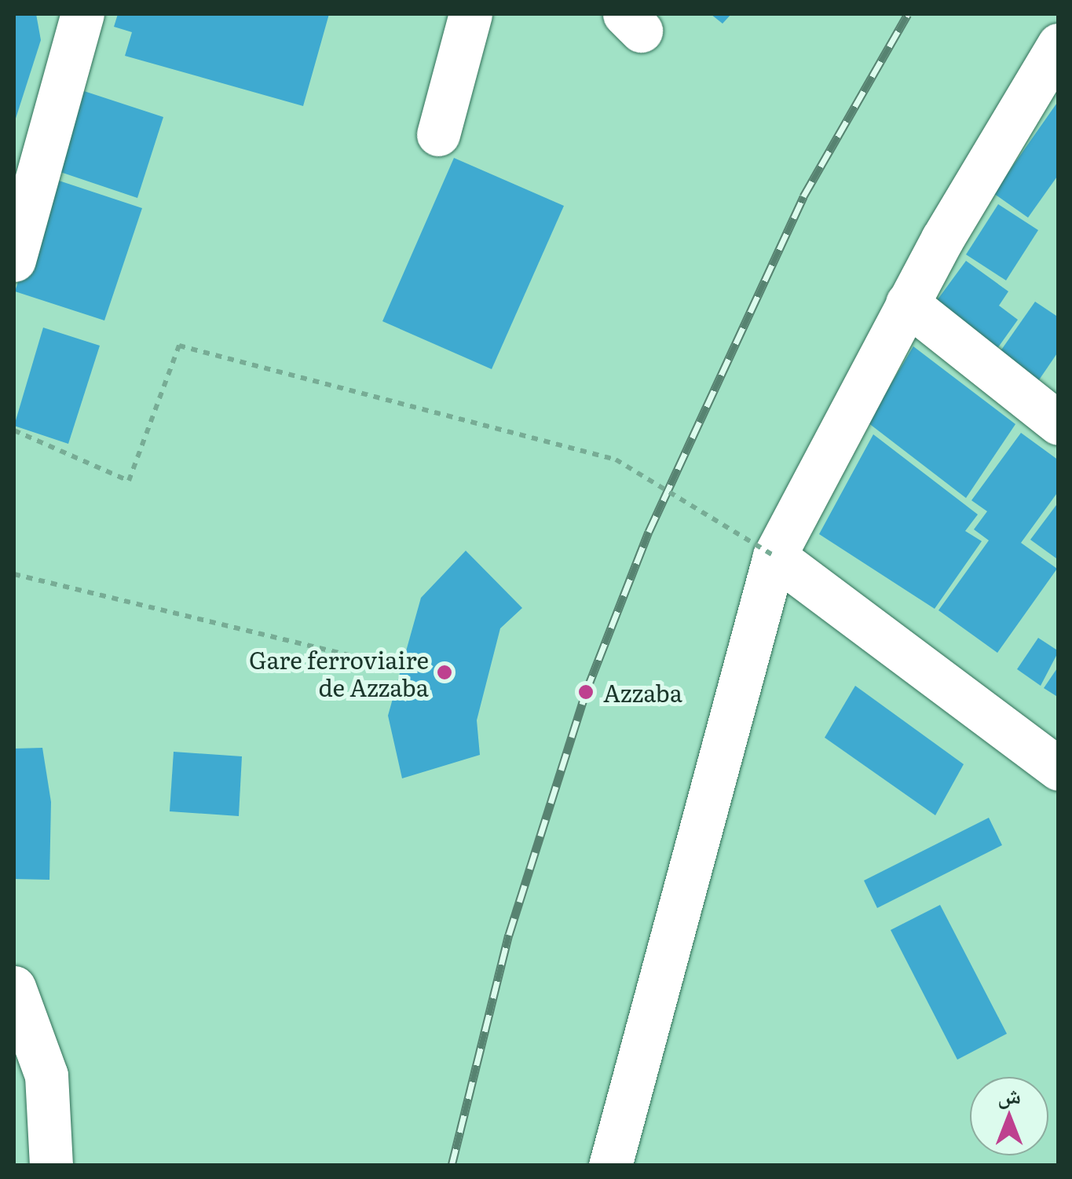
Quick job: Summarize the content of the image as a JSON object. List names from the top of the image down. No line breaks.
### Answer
{"places":["Gare ferroviaire de Azzaba","Azzaba"],"north":"top"}
